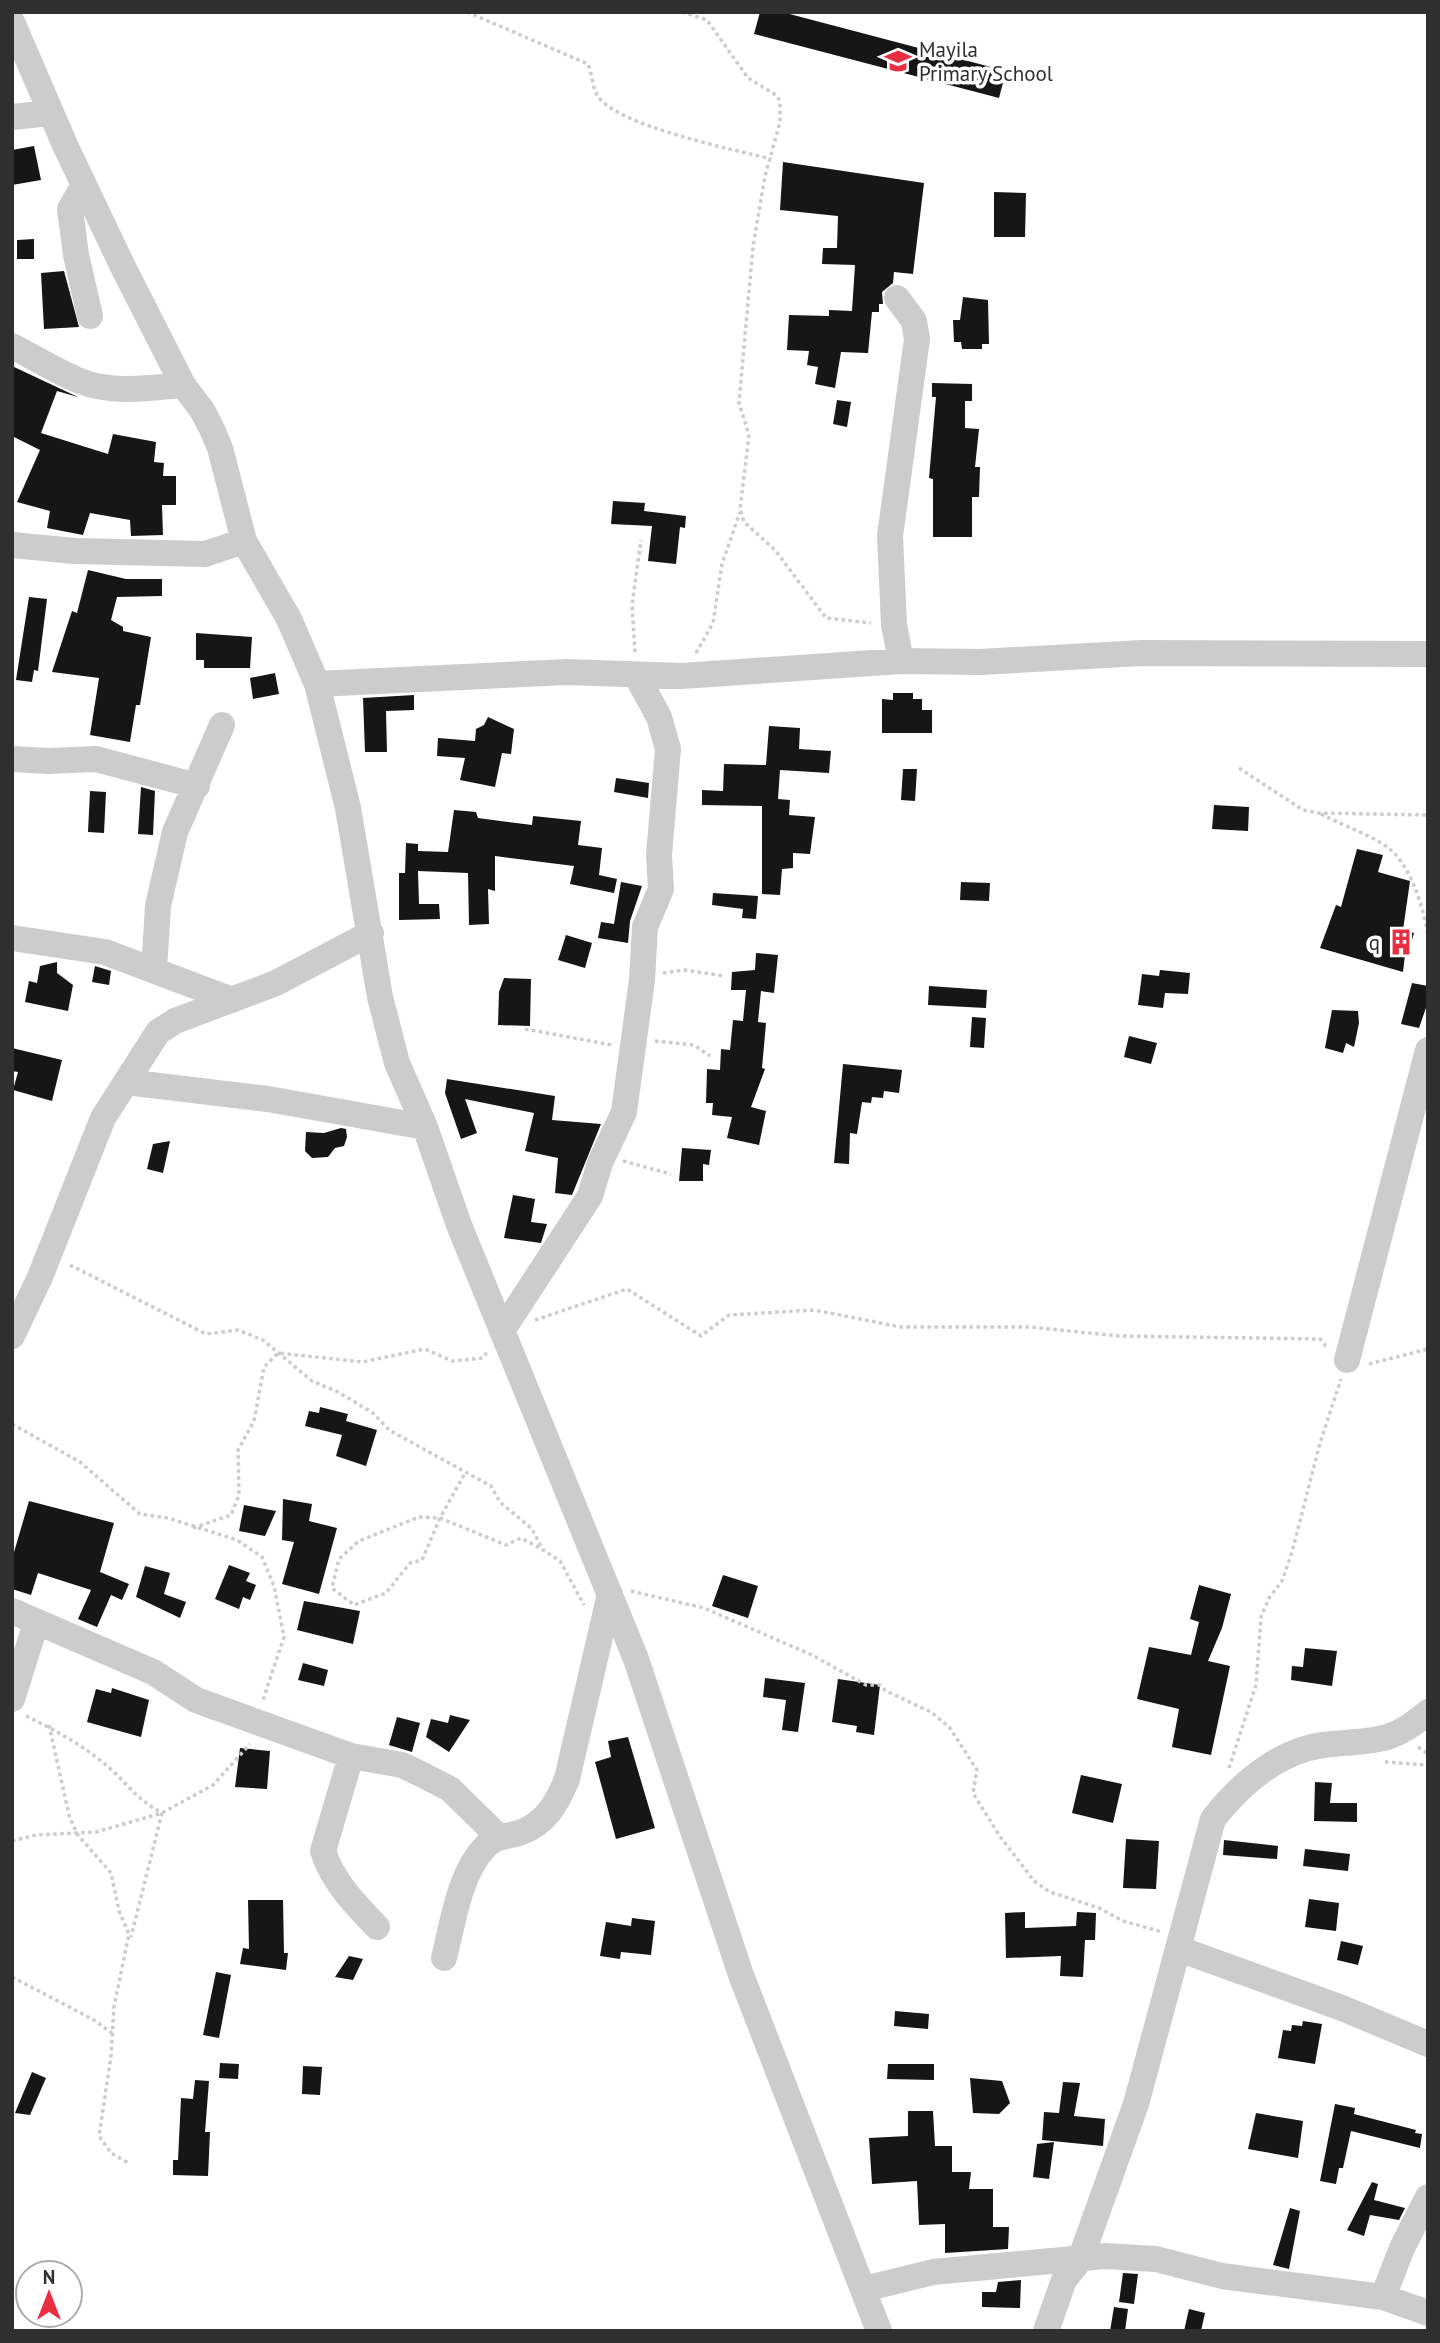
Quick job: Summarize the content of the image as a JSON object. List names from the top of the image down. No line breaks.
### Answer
{"places":{"school or university":["Mayila Primary School"],"building":["q"]},"north":"top"}
